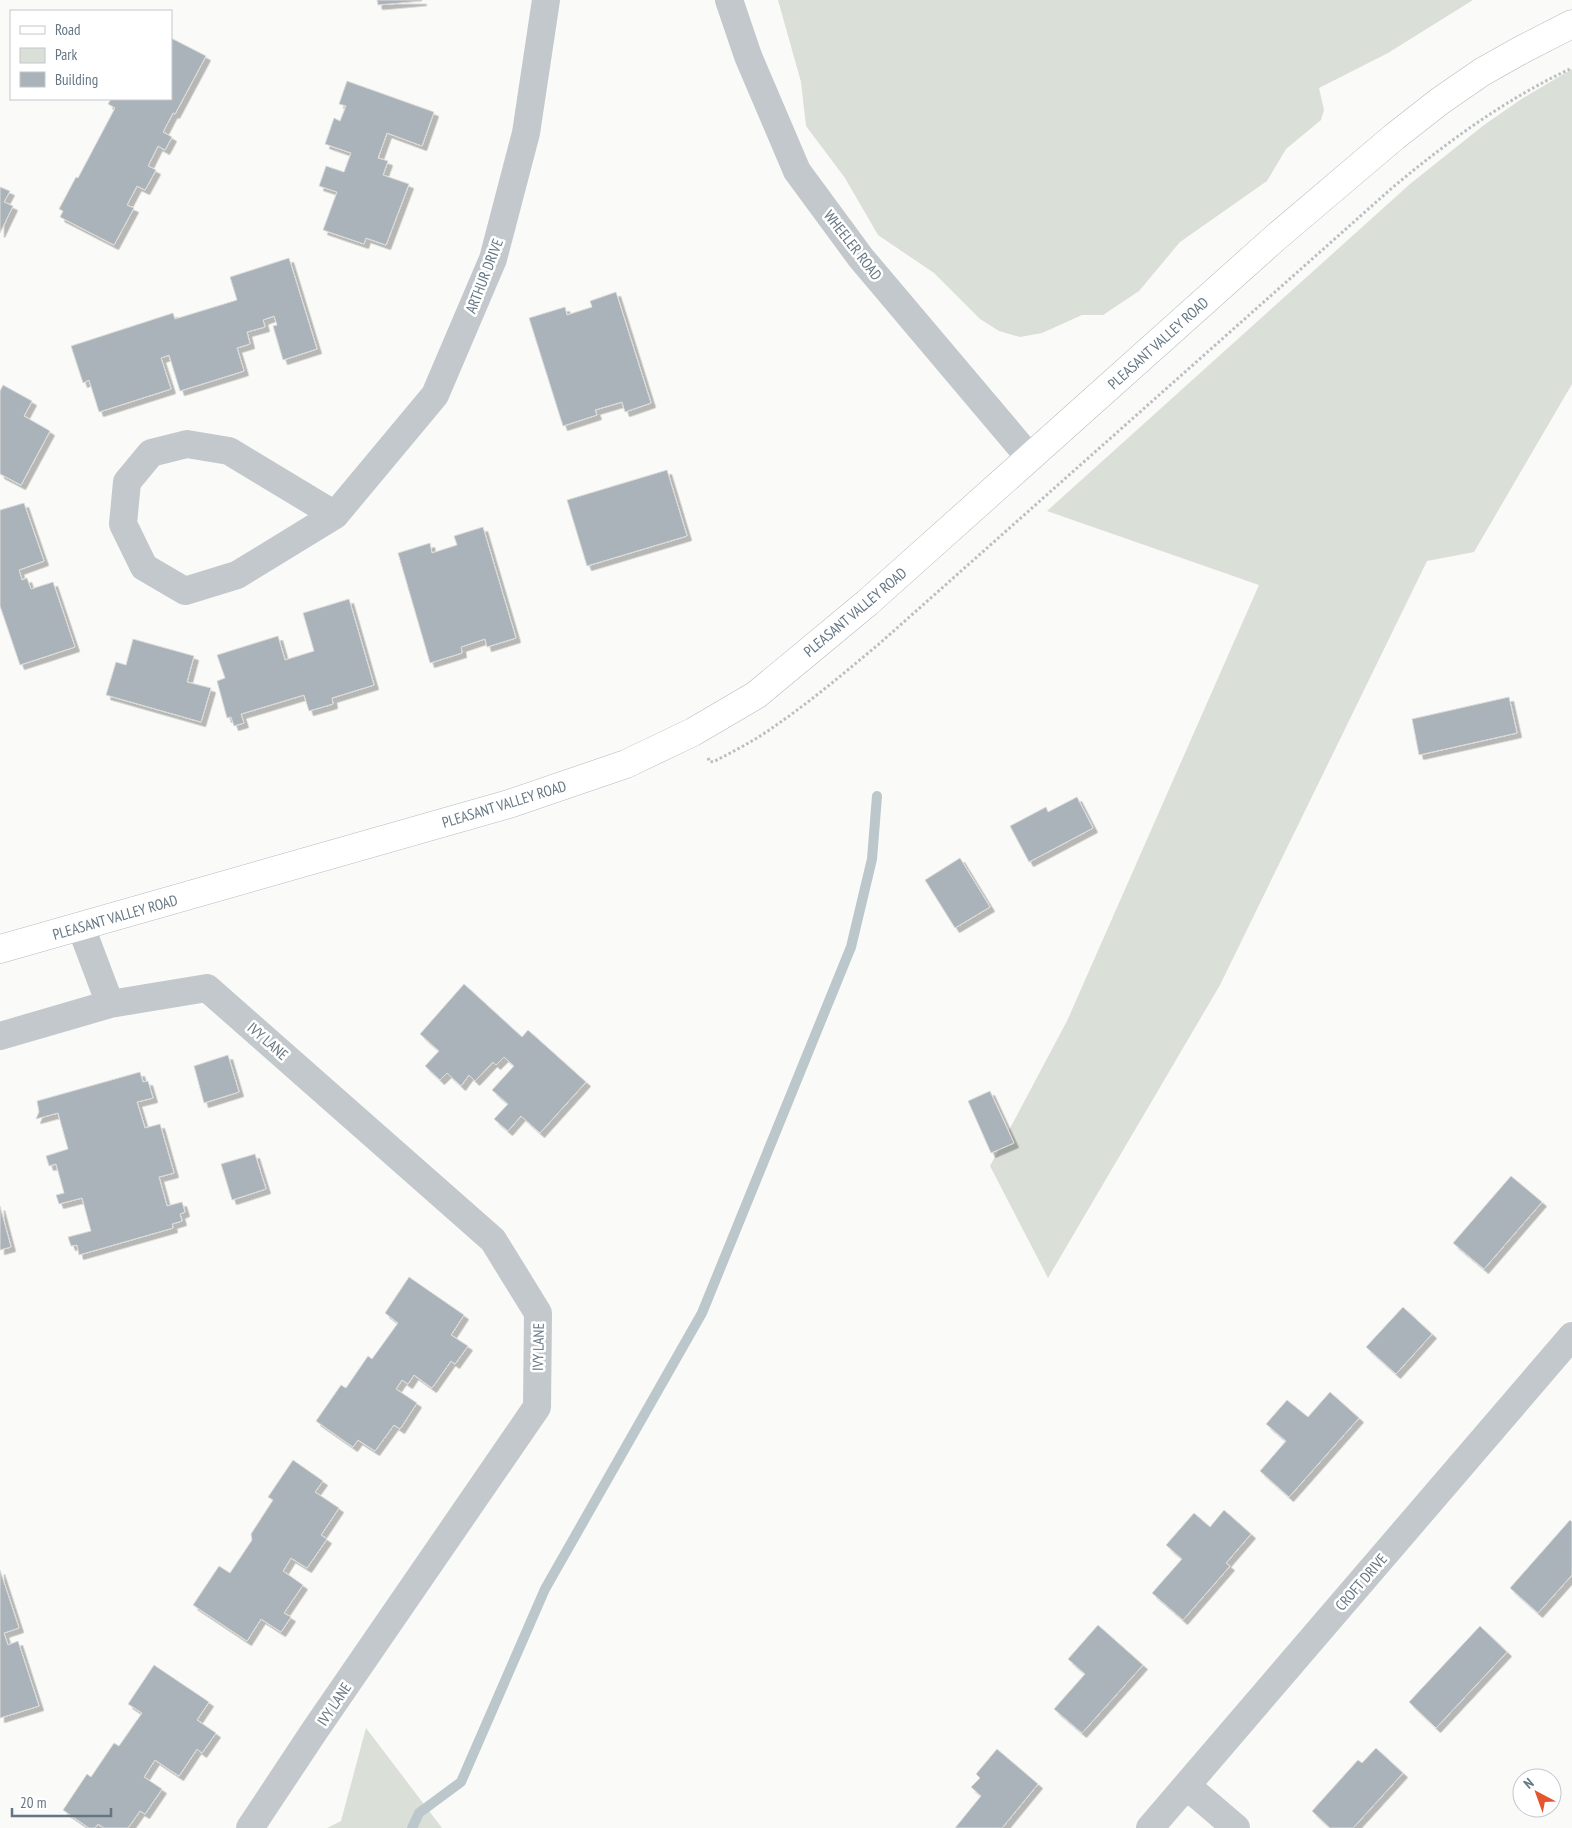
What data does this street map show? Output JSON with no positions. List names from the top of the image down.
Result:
{
  "streets": {
    "main road": ["PLEASANT VALLEY ROAD"],
    "street": [
      "WHEELER ROAD",
      "ARTHUR DRIVE",
      "IVY LANE",
      "CROFT DRIVE"
    ]
  },
  "crossings": [
    ["WHEELER ROAD", "PLEASANT VALLEY ROAD"]
  ],
  "legend": ["Road", "Park", "Building"],
  "scale_bar": "20 m",
  "north": "top left"
}
